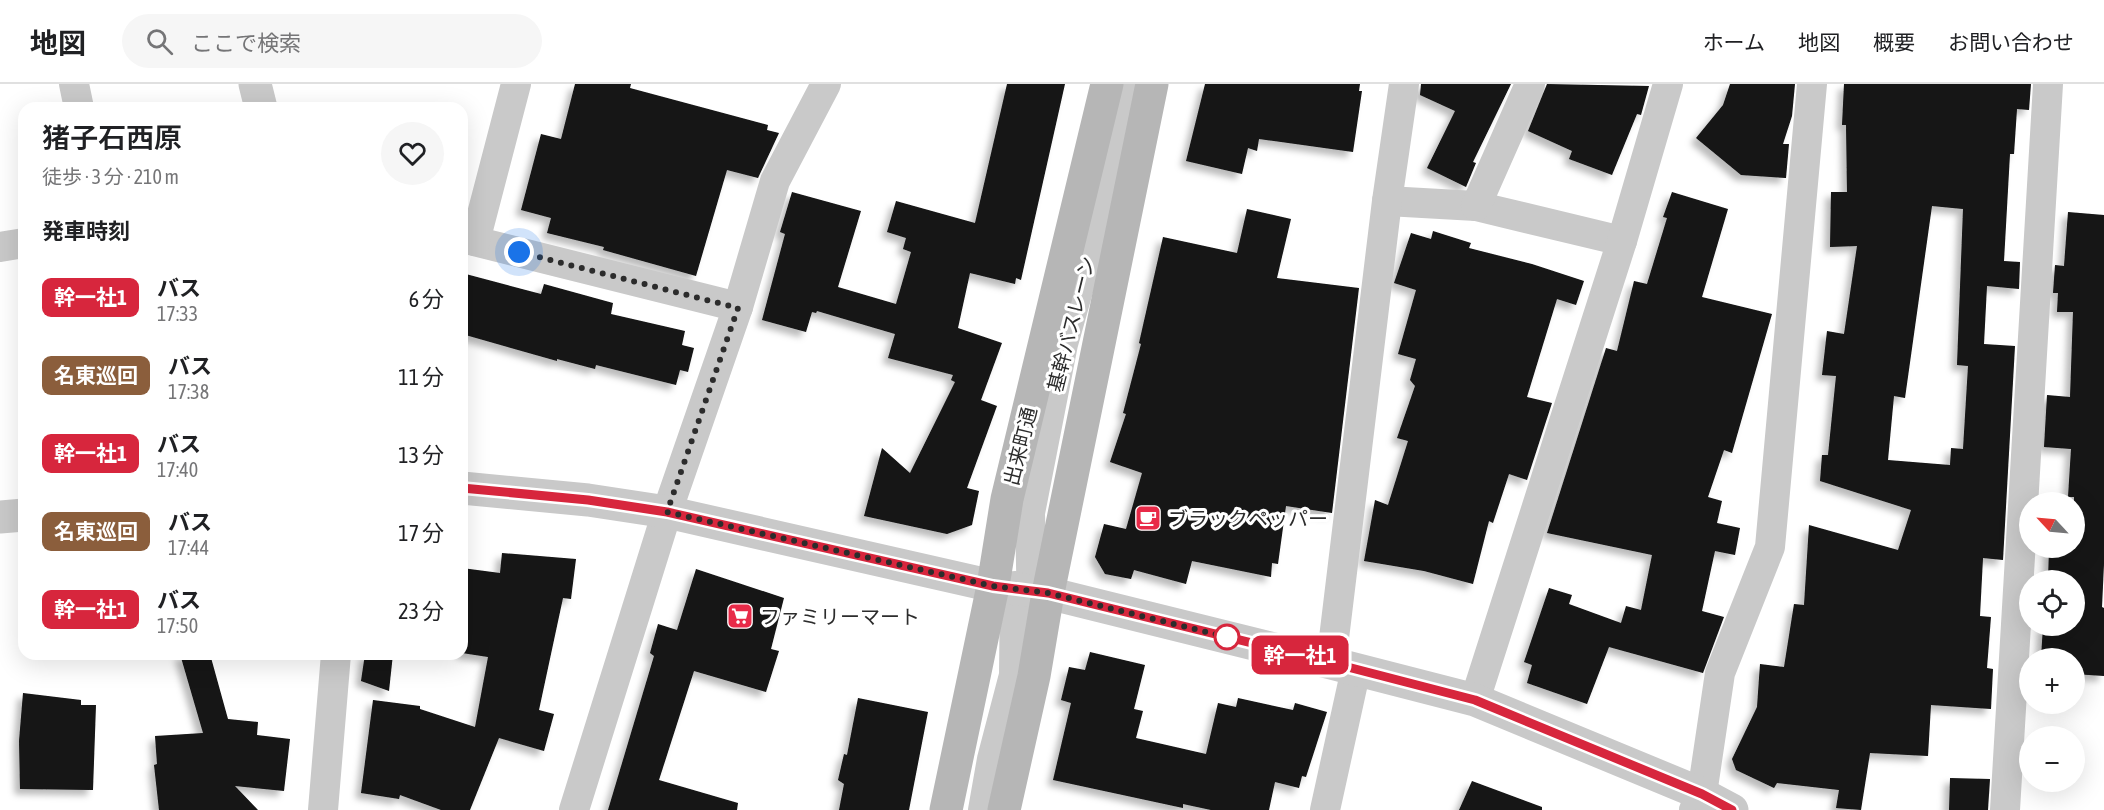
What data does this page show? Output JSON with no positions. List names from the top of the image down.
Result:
{
  "streets": {
    "main road": ["出来町通"],
    "street": ["基幹バスレーン"]
  },
  "crossings": [
    ["基幹バスレーン", "出来町通"]
  ],
  "places": {
    "cafe": ["ブラックペッパー"],
    "supermarket": ["ファミリーマート"]
  },
  "lines": ["bus line 幹一社1"],
  "north": "top left",
  "page": {
    "header": "地図",
    "search": "ここで検索",
    "nav": [
      "ホーム",
      "地図",
      "概要",
      "お問い合わせ"
    ],
    "on_map": "幹一社1",
    "heading": [
      ["猪子石西原", "徒歩 · 3 分 · 210 m"],
      "発車時刻"
    ],
    "list": [
      {
        "mark": "幹一社1",
        "name": "バス",
        "note": "17:33",
        "value": "6 分"
      },
      {
        "mark": "名東巡回",
        "name": "バス",
        "note": "17:38",
        "value": "11 分"
      },
      {
        "mark": "幹一社1",
        "name": "バス",
        "note": "17:40",
        "value": "13 分"
      },
      {
        "mark": "名東巡回",
        "name": "バス",
        "note": "17:44",
        "value": "17 分"
      },
      {
        "mark": "幹一社1",
        "name": "バス",
        "note": "17:50",
        "value": "23 分"
      }
    ],
    "map_buttons": ["+", "−"]
  }
}
